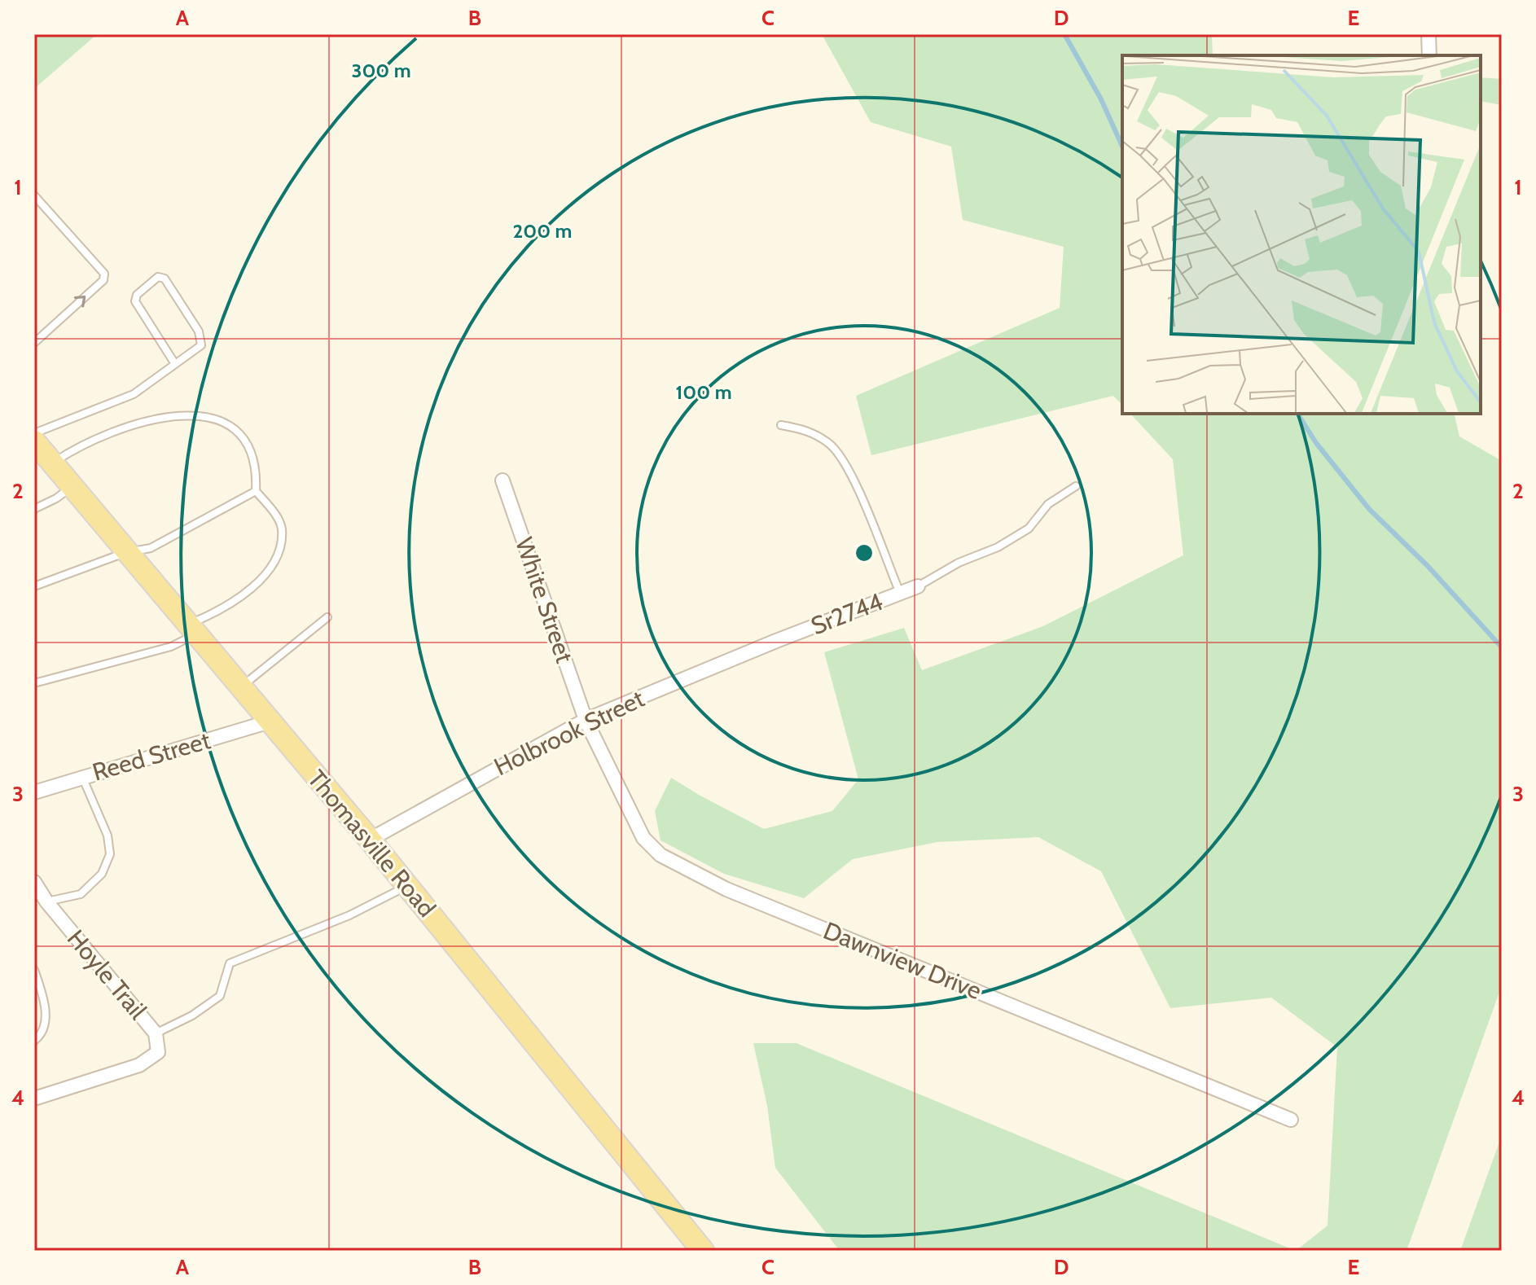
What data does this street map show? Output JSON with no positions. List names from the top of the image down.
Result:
{
  "streets": {
    "main road": ["Thomasville Road"],
    "street": [
      "White Street",
      "Sr2744",
      "Holbrook Street",
      "Reed Street",
      "Dawnview Drive",
      "Hoyle Trail"
    ]
  },
  "crossings": [
    ["White Street", "Holbrook Street"],
    ["White Street", "Dawnview Drive"],
    ["Sr2744", "Holbrook Street"],
    ["Holbrook Street", "Thomasville Road"],
    ["Holbrook Street", "Dawnview Drive"],
    ["Reed Street", "Thomasville Road"]
  ],
  "grid": {
    "columns": [
      "A",
      "B",
      "C",
      "D",
      "E"
    ],
    "rows": [
      "1",
      "2",
      "3",
      "4"
    ]
  },
  "rings": ["300 m", "200 m", "100 m"]
}
